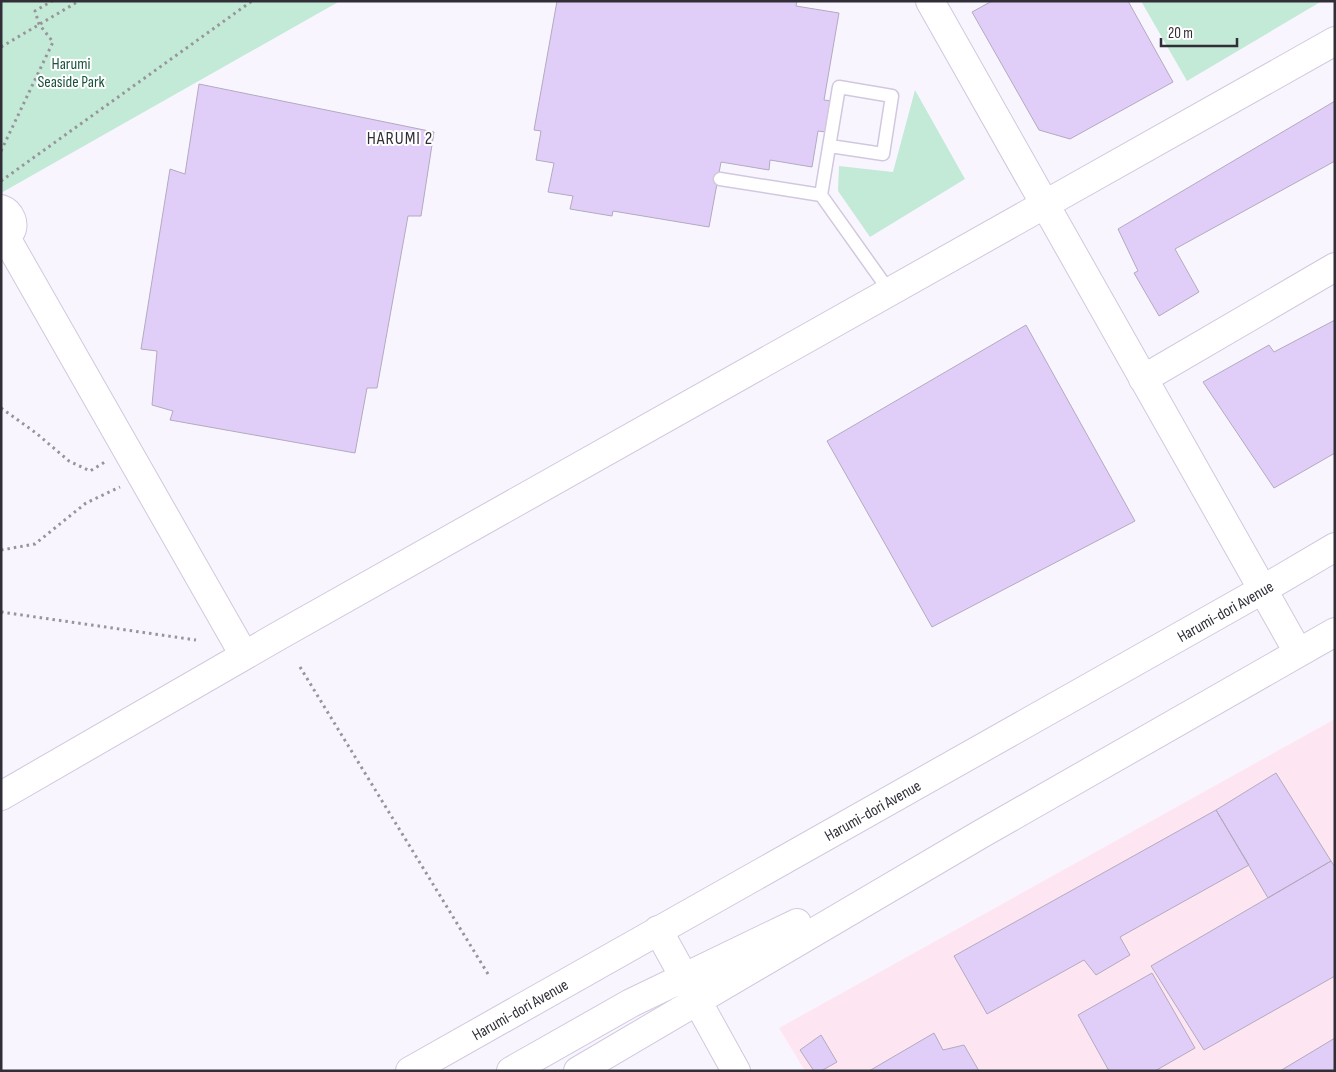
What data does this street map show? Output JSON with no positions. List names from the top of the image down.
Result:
{
  "streets": {
    "street": ["Harumi-dori Avenue"]
  },
  "districts": ["HARUMI 2"],
  "parks": ["Harumi Seaside Park"],
  "scale_bar": "20 m"
}
